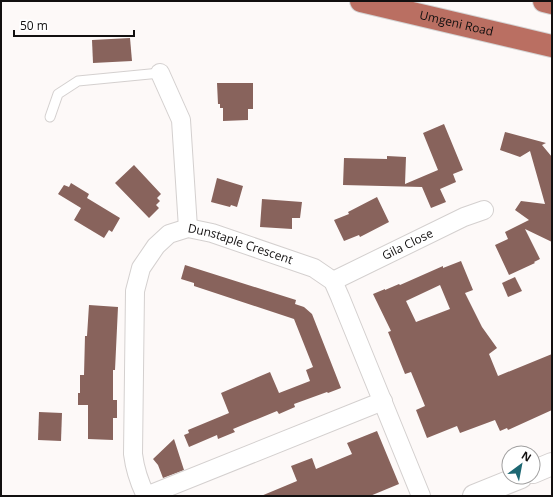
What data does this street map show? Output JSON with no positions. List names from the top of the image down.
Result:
{
  "streets": {
    "highway": ["Umgeni Road"],
    "street": ["Gila Close", "Dunstaple Crescent"]
  },
  "crossings": [
    ["Gila Close", "Dunstaple Crescent"]
  ],
  "scale_bar": "50 m",
  "north": "top right"
}
